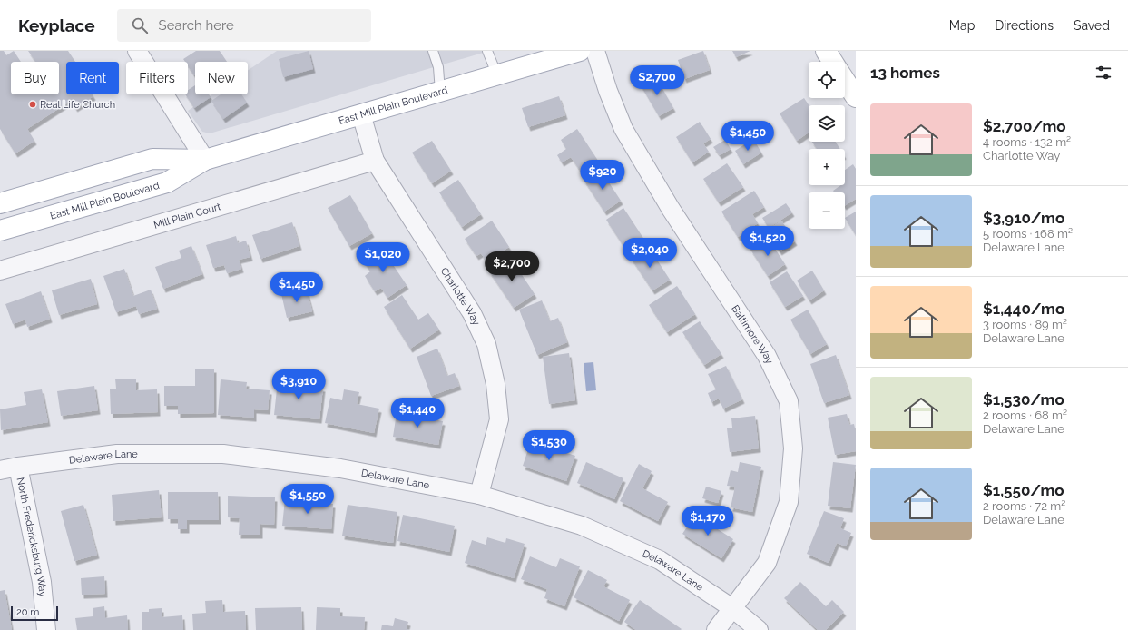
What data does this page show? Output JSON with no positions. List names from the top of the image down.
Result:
{
  "streets": {
    "main road": ["East Mill Plain Boulevard"],
    "street": [
      "Mill Plain Court",
      "Charlotte Way",
      "Baltimore Way",
      "Delaware Lane",
      "North Fredericksburg Way"
    ]
  },
  "crossings": [
    ["East Mill Plain Boulevard", "Charlotte Way"],
    ["Mill Plain Court", "Charlotte Way"],
    ["Charlotte Way", "Delaware Lane"],
    ["Baltimore Way", "Delaware Lane"],
    ["Delaware Lane", "North Fredericksburg Way"]
  ],
  "places": ["Real Life Church"],
  "scale_bar": "20 m",
  "page": {
    "header": "Keyplace",
    "search": "Search here",
    "nav": ["Map", "Directions", "Saved"],
    "heading": "13 homes",
    "map_buttons": ["+", "−"],
    "chip": [
      "Buy",
      "Rent",
      "Filters",
      "New"
    ],
    "price": [
      "$2,700",
      "$1,450",
      "$920",
      "$1,520",
      "$2,040",
      "$1,020",
      "$2,700",
      "$1,450",
      "$3,910",
      "$1,440",
      "$1,530",
      "$1,550",
      "$1,170"
    ],
    "list": [
      {
        "name": "$2,700/mo",
        "note": "4 rooms · 132 m² · Charlotte Way"
      },
      {
        "name": "$3,910/mo",
        "note": "5 rooms · 168 m² · Delaware Lane"
      },
      {
        "name": "$1,440/mo",
        "note": "3 rooms · 89 m² · Delaware Lane"
      },
      {
        "name": "$1,530/mo",
        "note": "2 rooms · 68 m² · Delaware Lane"
      },
      {
        "name": "$1,550/mo",
        "note": "2 rooms · 72 m² · Delaware Lane"
      }
    ],
    "scale": "20 m"
  }
}
